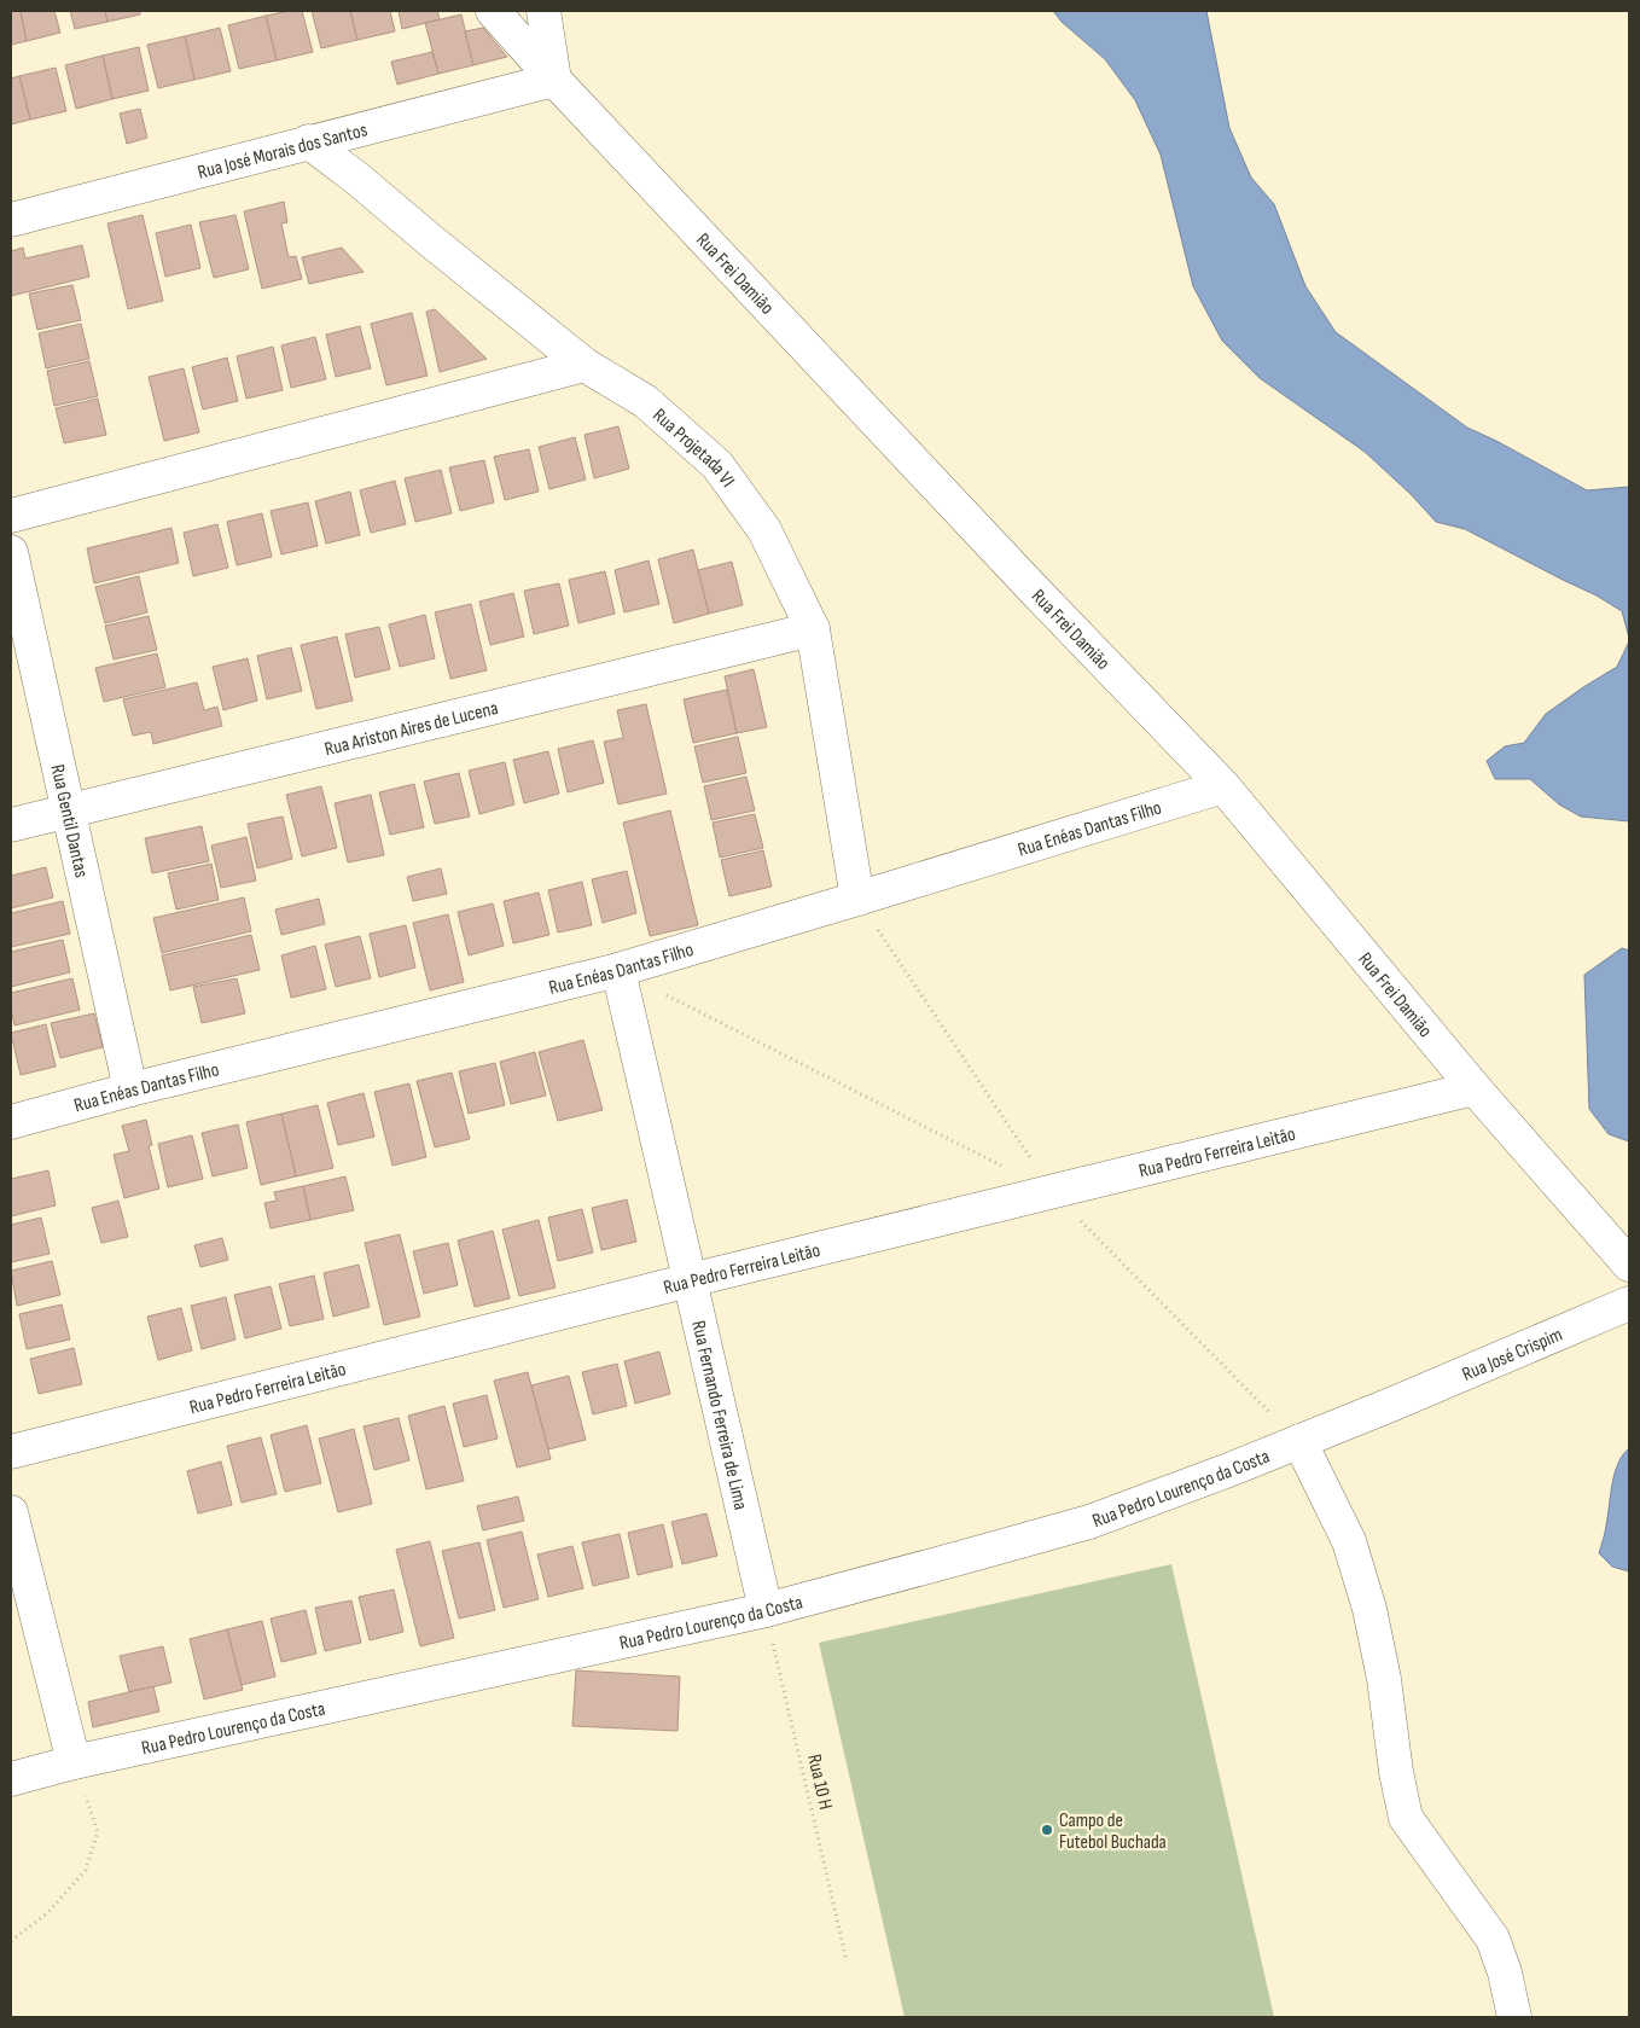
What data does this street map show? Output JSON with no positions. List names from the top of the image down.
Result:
{
  "streets": {
    "street": [
      "Rua José Morais dos Santos",
      "Rua Frei Damião",
      "Rua Projetada VI",
      "Rua Ariston Aires de Lucena",
      "Rua Gentil Dantas",
      "Rua Enéas Dantas Filho",
      "Rua Pedro Ferreira Leitão",
      "Rua José Crispim",
      "Rua Fernando Ferreira de Lima",
      "Rua Pedro Lourenço da Costa"
    ],
    "path": ["Rua 10 H"]
  },
  "crossings": [
    ["Rua José Morais dos Santos", "Rua Frei Damião"],
    ["Rua José Morais dos Santos", "Rua Projetada VI"],
    ["Rua Frei Damião", "Rua Enéas Dantas Filho"],
    ["Rua Frei Damião", "Rua Pedro Ferreira Leitão"],
    ["Rua Projetada VI", "Rua Ariston Aires de Lucena"],
    ["Rua Projetada VI", "Rua Enéas Dantas Filho"],
    ["Rua Ariston Aires de Lucena", "Rua Gentil Dantas"],
    ["Rua Gentil Dantas", "Rua Enéas Dantas Filho"],
    ["Rua Enéas Dantas Filho", "Rua Fernando Ferreira de Lima"],
    ["Rua Pedro Ferreira Leitão", "Rua Fernando Ferreira de Lima"],
    ["Rua José Crispim", "Rua Pedro Lourenço da Costa"],
    ["Rua Fernando Ferreira de Lima", "Rua Pedro Lourenço da Costa"],
    ["Rua Fernando Ferreira de Lima", "Rua 10 H"],
    ["Rua Pedro Lourenço da Costa", "Rua 10 H"]
  ],
  "places": ["Campo de Futebol Buchada"]
}
